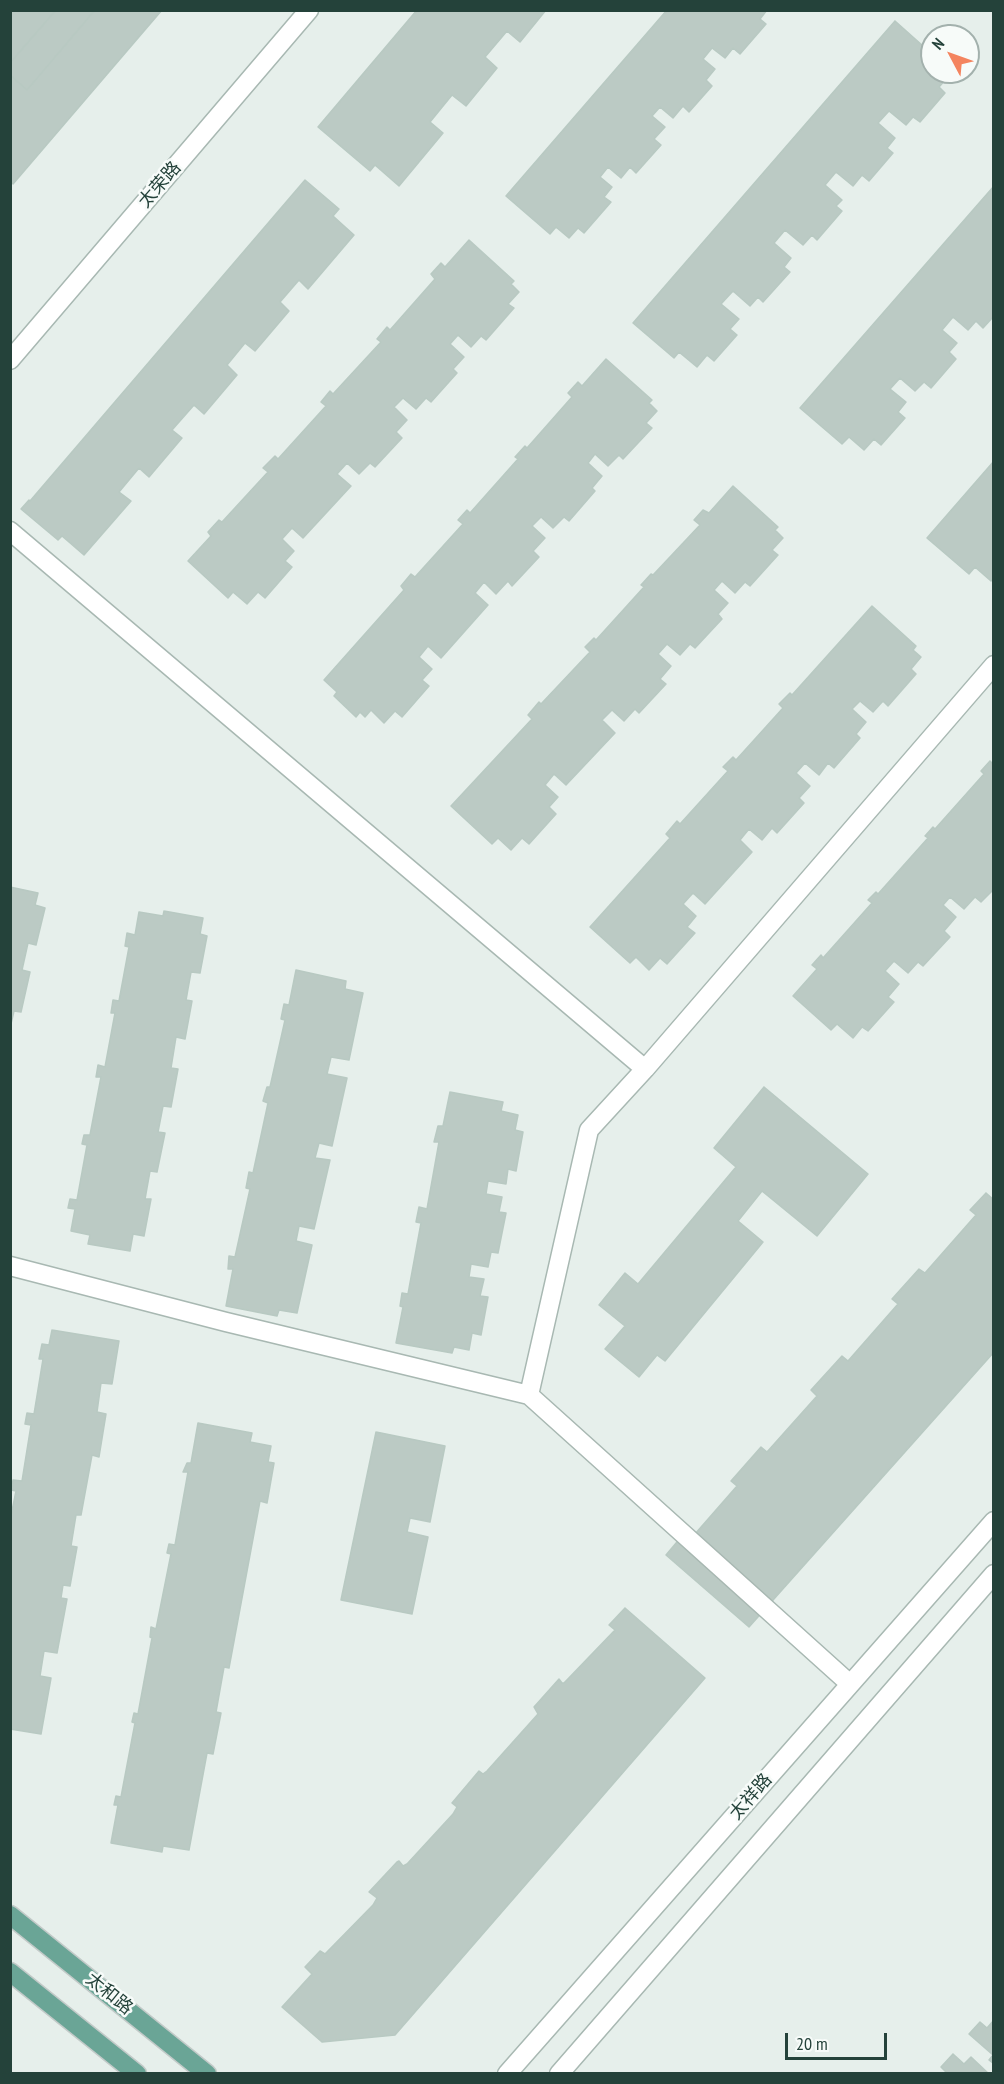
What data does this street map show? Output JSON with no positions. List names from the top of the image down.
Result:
{
  "streets": {
    "main road": ["太和路"],
    "street": ["太荣路", "太祥路"]
  },
  "scale_bar": "20 m",
  "north": "top left"
}
